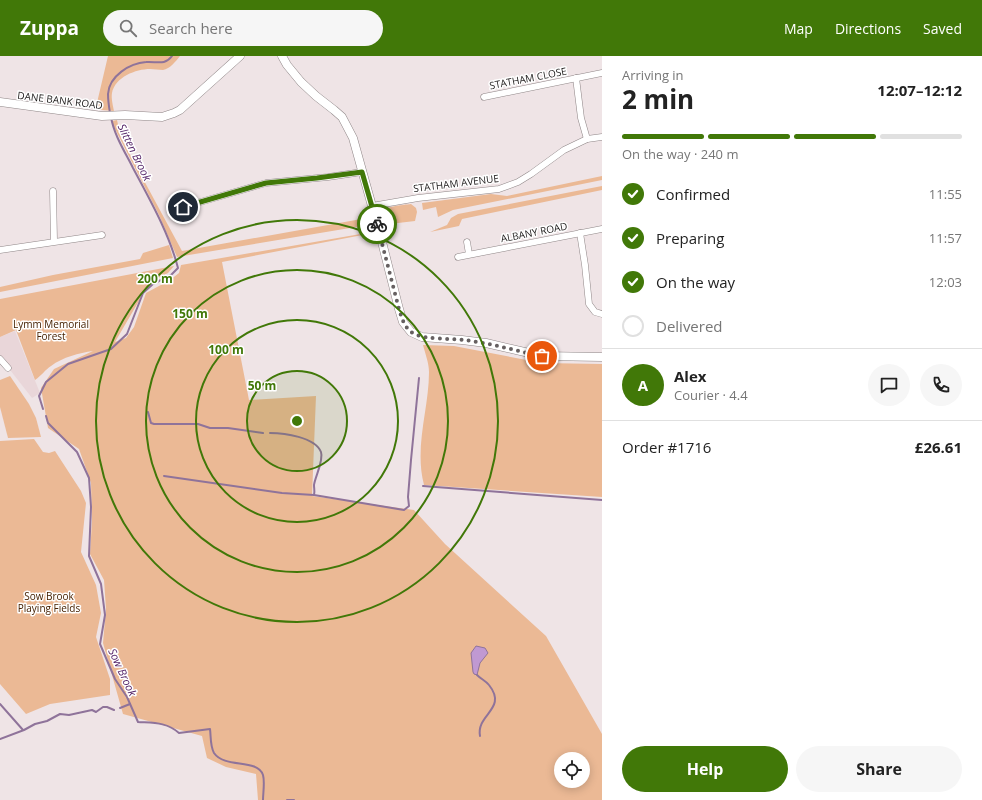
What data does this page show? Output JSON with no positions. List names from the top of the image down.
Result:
{
  "streets": {
    "street": [
      "STATHAM CLOSE",
      "DANE BANK ROAD",
      "STATHAM AVENUE",
      "ALBANY ROAD"
    ]
  },
  "crossings": [
    ["STATHAM CLOSE", "STATHAM AVENUE"]
  ],
  "water": ["Slitten Brook", "Sow Brook"],
  "parks": ["Lymm Memorial Forest", "Sow Brook Playing Fields"],
  "page": {
    "header": "Zuppa",
    "search": "Search here",
    "nav": ["Map", "Directions", "Saved"],
    "heading": ["2 min", "Arriving in", "12:07–12:12"],
    "panel": [
      "Alex",
      "Courier · 4.4",
      "Order #1716",
      "£26.61"
    ],
    "bar": "On the way · 240 m",
    "list": [
      ["Confirmed", "11:55"],
      ["Preparing", "11:57"],
      ["On the way", "12:03"],
      "Delivered"
    ],
    "round": "A",
    "buttons": ["Help", "Share"]
  },
  "rings": [
    "200 m",
    "150 m",
    "100 m",
    "50 m"
  ]
}
